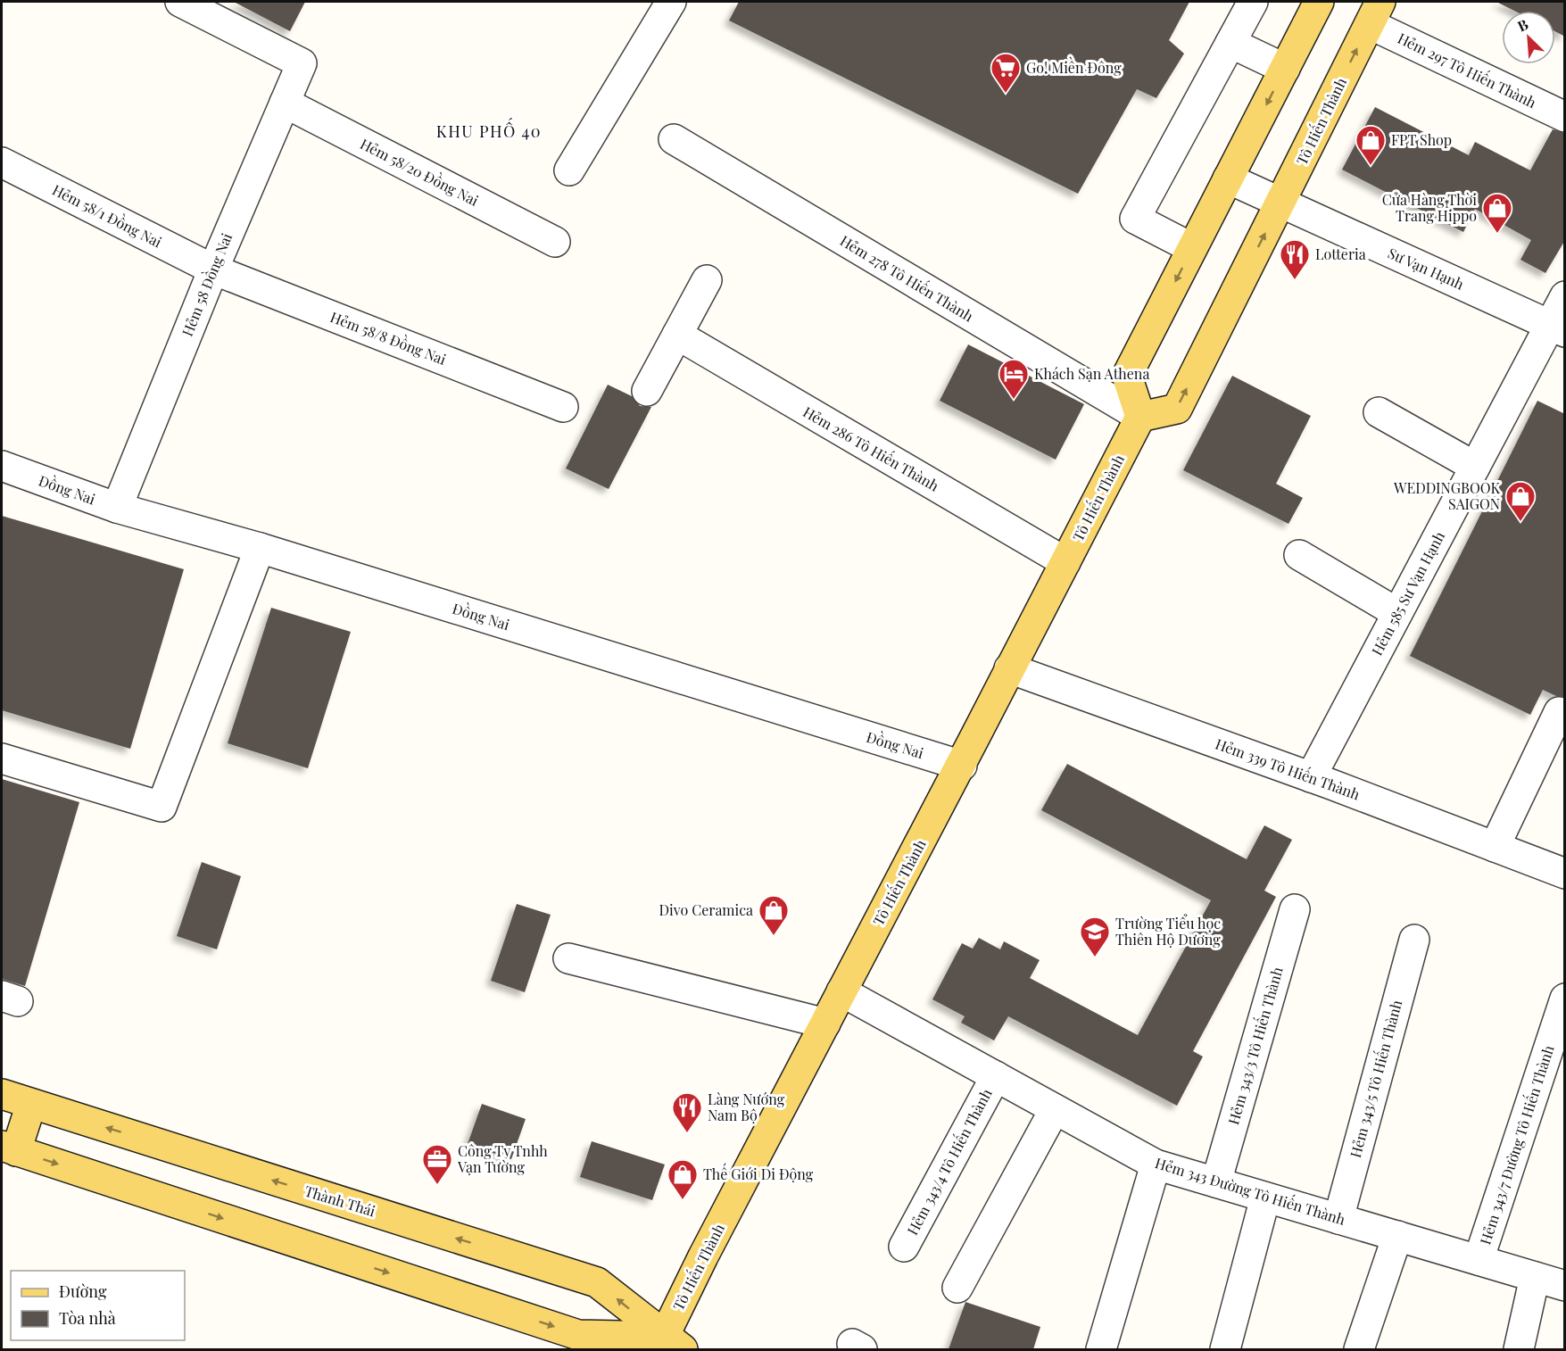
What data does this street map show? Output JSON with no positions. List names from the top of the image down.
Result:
{
  "streets": {
    "main road": ["Tô Hiến Thành", "Thành Thái"],
    "street": [
      "Hẻm 297 Tô Hiến Thành",
      "Hẻm 58/20 Đồng Nai",
      "Hẻm 58/1 Đồng Nai",
      "Sư Vạn Hạnh",
      "Hẻm 278 Tô Hiến Thành",
      "Hẻm 58 Đồng Nai",
      "Hẻm 58/8 Đồng Nai",
      "Hẻm 286 Tô Hiến Thành",
      "Đồng Nai",
      "Hẻm 585 Sư Vạn Hạnh",
      "Hẻm 339 Tô Hiến Thành",
      "Hẻm 343/3 Tô Hiến Thành",
      "Hẻm 343/5 Tô Hiến Thành",
      "Hẻm 343/7 Đường Tô Hiến Thành",
      "Hẻm 343/4 Tô Hiến Thành",
      "Hẻm 343 Đường Tô Hiến Thành"
    ]
  },
  "crossings": [
    ["Hẻm 297 Tô Hiến Thành", "Tô Hiến Thành"],
    ["Tô Hiến Thành", "Sư Vạn Hạnh"],
    ["Tô Hiến Thành", "Hẻm 278 Tô Hiến Thành"],
    ["Tô Hiến Thành", "Hẻm 286 Tô Hiến Thành"],
    ["Tô Hiến Thành", "Đồng Nai"],
    ["Tô Hiến Thành", "Hẻm 339 Tô Hiến Thành"],
    ["Tô Hiến Thành", "Hẻm 343 Đường Tô Hiến Thành"],
    ["Tô Hiến Thành", "Thành Thái"],
    ["Hẻm 58/20 Đồng Nai", "Hẻm 58 Đồng Nai"],
    ["Hẻm 58/1 Đồng Nai", "Hẻm 58 Đồng Nai"],
    ["Hẻm 58/1 Đồng Nai", "Hẻm 58/8 Đồng Nai"],
    ["Sư Vạn Hạnh", "Hẻm 585 Sư Vạn Hạnh"],
    ["Hẻm 58 Đồng Nai", "Hẻm 58/8 Đồng Nai"],
    ["Hẻm 58 Đồng Nai", "Đồng Nai"],
    ["Hẻm 585 Sư Vạn Hạnh", "Hẻm 339 Tô Hiến Thành"],
    ["Hẻm 343/3 Tô Hiến Thành", "Hẻm 343 Đường Tô Hiến Thành"],
    ["Hẻm 343/5 Tô Hiến Thành", "Hẻm 343 Đường Tô Hiến Thành"],
    ["Hẻm 343/7 Đường Tô Hiến Thành", "Hẻm 343 Đường Tô Hiến Thành"],
    ["Hẻm 343/4 Tô Hiến Thành", "Hẻm 343 Đường Tô Hiến Thành"]
  ],
  "districts": ["KHU PHỐ 40"],
  "places": {
    "supermarket": ["Go! Miền Đông"],
    "shop": [
      "FPT Shop",
      "Cửa Hàng Thời Trang Hippo",
      "WEDDINGBOOK SAIGON",
      "Divo Ceramica",
      "Thế Giới Di Động"
    ],
    "restaurant": ["Lotteria", "Làng Nướng Nam Bộ"],
    "hotel": ["Khách Sạn Athena"],
    "school or university": ["Trường Tiểu học Thiên Hộ Dương"],
    "office": ["Công Ty Tnhh Vạn Tường"]
  },
  "legend": ["Đường", "Tòa nhà"],
  "north": "top left"
}
